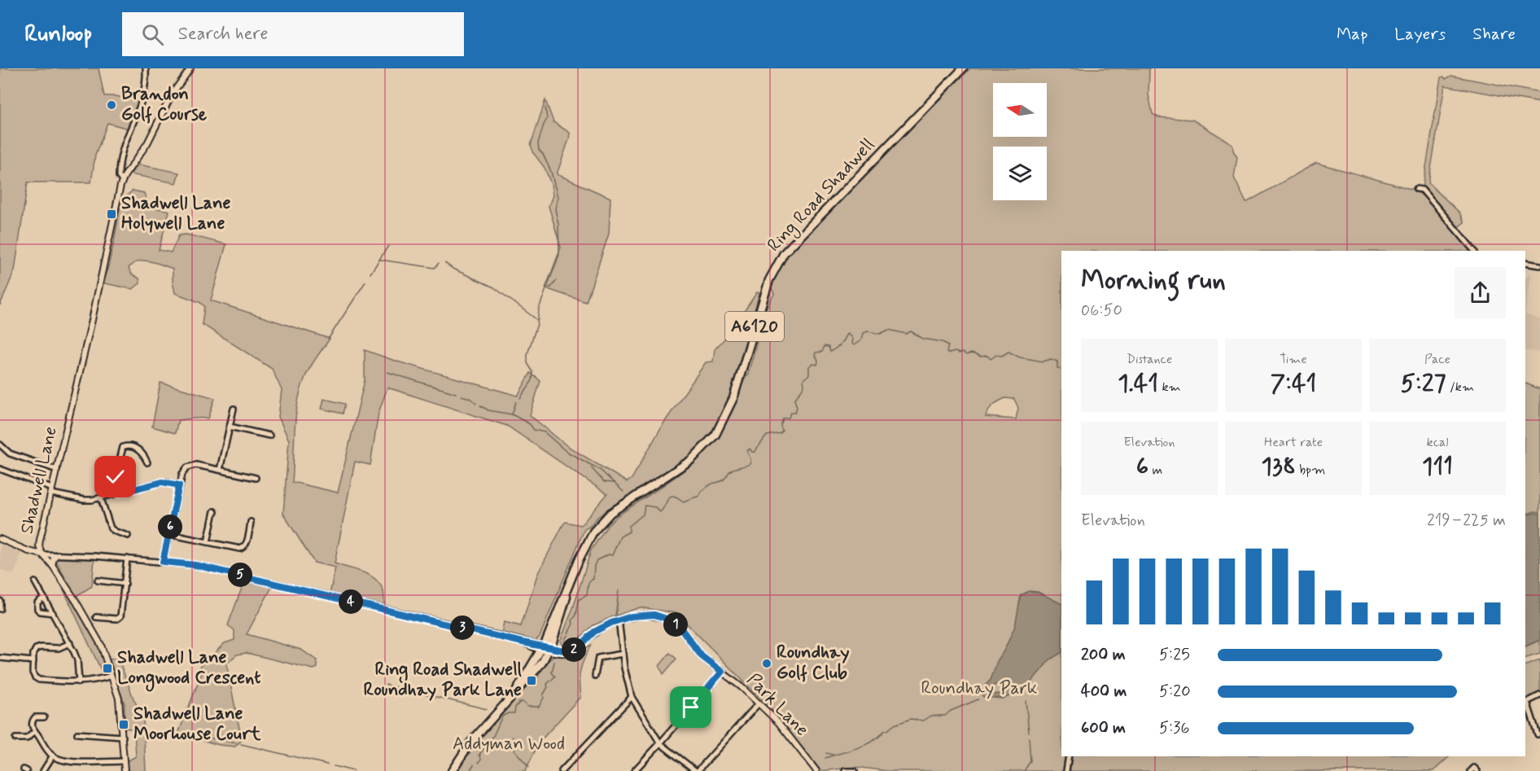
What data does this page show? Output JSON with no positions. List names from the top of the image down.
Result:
{
  "streets": {
    "highway": ["Ring Road Shadwell", "A6120"],
    "street": ["Shadwell Lane", "Park Lane"]
  },
  "crossings": [
    ["Ring Road Shadwell", "A6120"],
    ["Ring Road Shadwell", "Park Lane"],
    ["A6120", "Park Lane"]
  ],
  "parks": ["Roundhay Park", "Addyman Wood"],
  "places": {
    "other": ["Brandon Golf Course", "Roundhay Golf Club"],
    "transit": [
      "Shadwell Lane Holywell Lane",
      "Shadwell Lane Longwood Crescent",
      "Ring Road Shadwell Roundhay Park Lane",
      "Shadwell Lane Moorhouse Court"
    ]
  },
  "north": "left",
  "page": {
    "header": "Runloop",
    "search": "Search here",
    "nav": ["Map", "Layers", "Share"],
    "heading": ["Morning run", "06:50"],
    "stats": [
      ["Distance", "1.41 km"],
      ["Time", "7:41"],
      ["Pace", "5:27 /km"],
      ["Elevation", "6 m"],
      ["Heart rate", "138 bpm"],
      ["kcal", "111"]
    ],
    "chart": ["Elevation", "219–225 m"],
    "pins": [
      "6",
      "5",
      "4",
      "1",
      "3",
      "2"
    ],
    "list": [
      {
        "name": "200 m",
        "note": "5:25"
      },
      {
        "name": "400 m",
        "note": "5:20"
      },
      {
        "name": "600 m",
        "note": "5:36"
      }
    ]
  }
}
